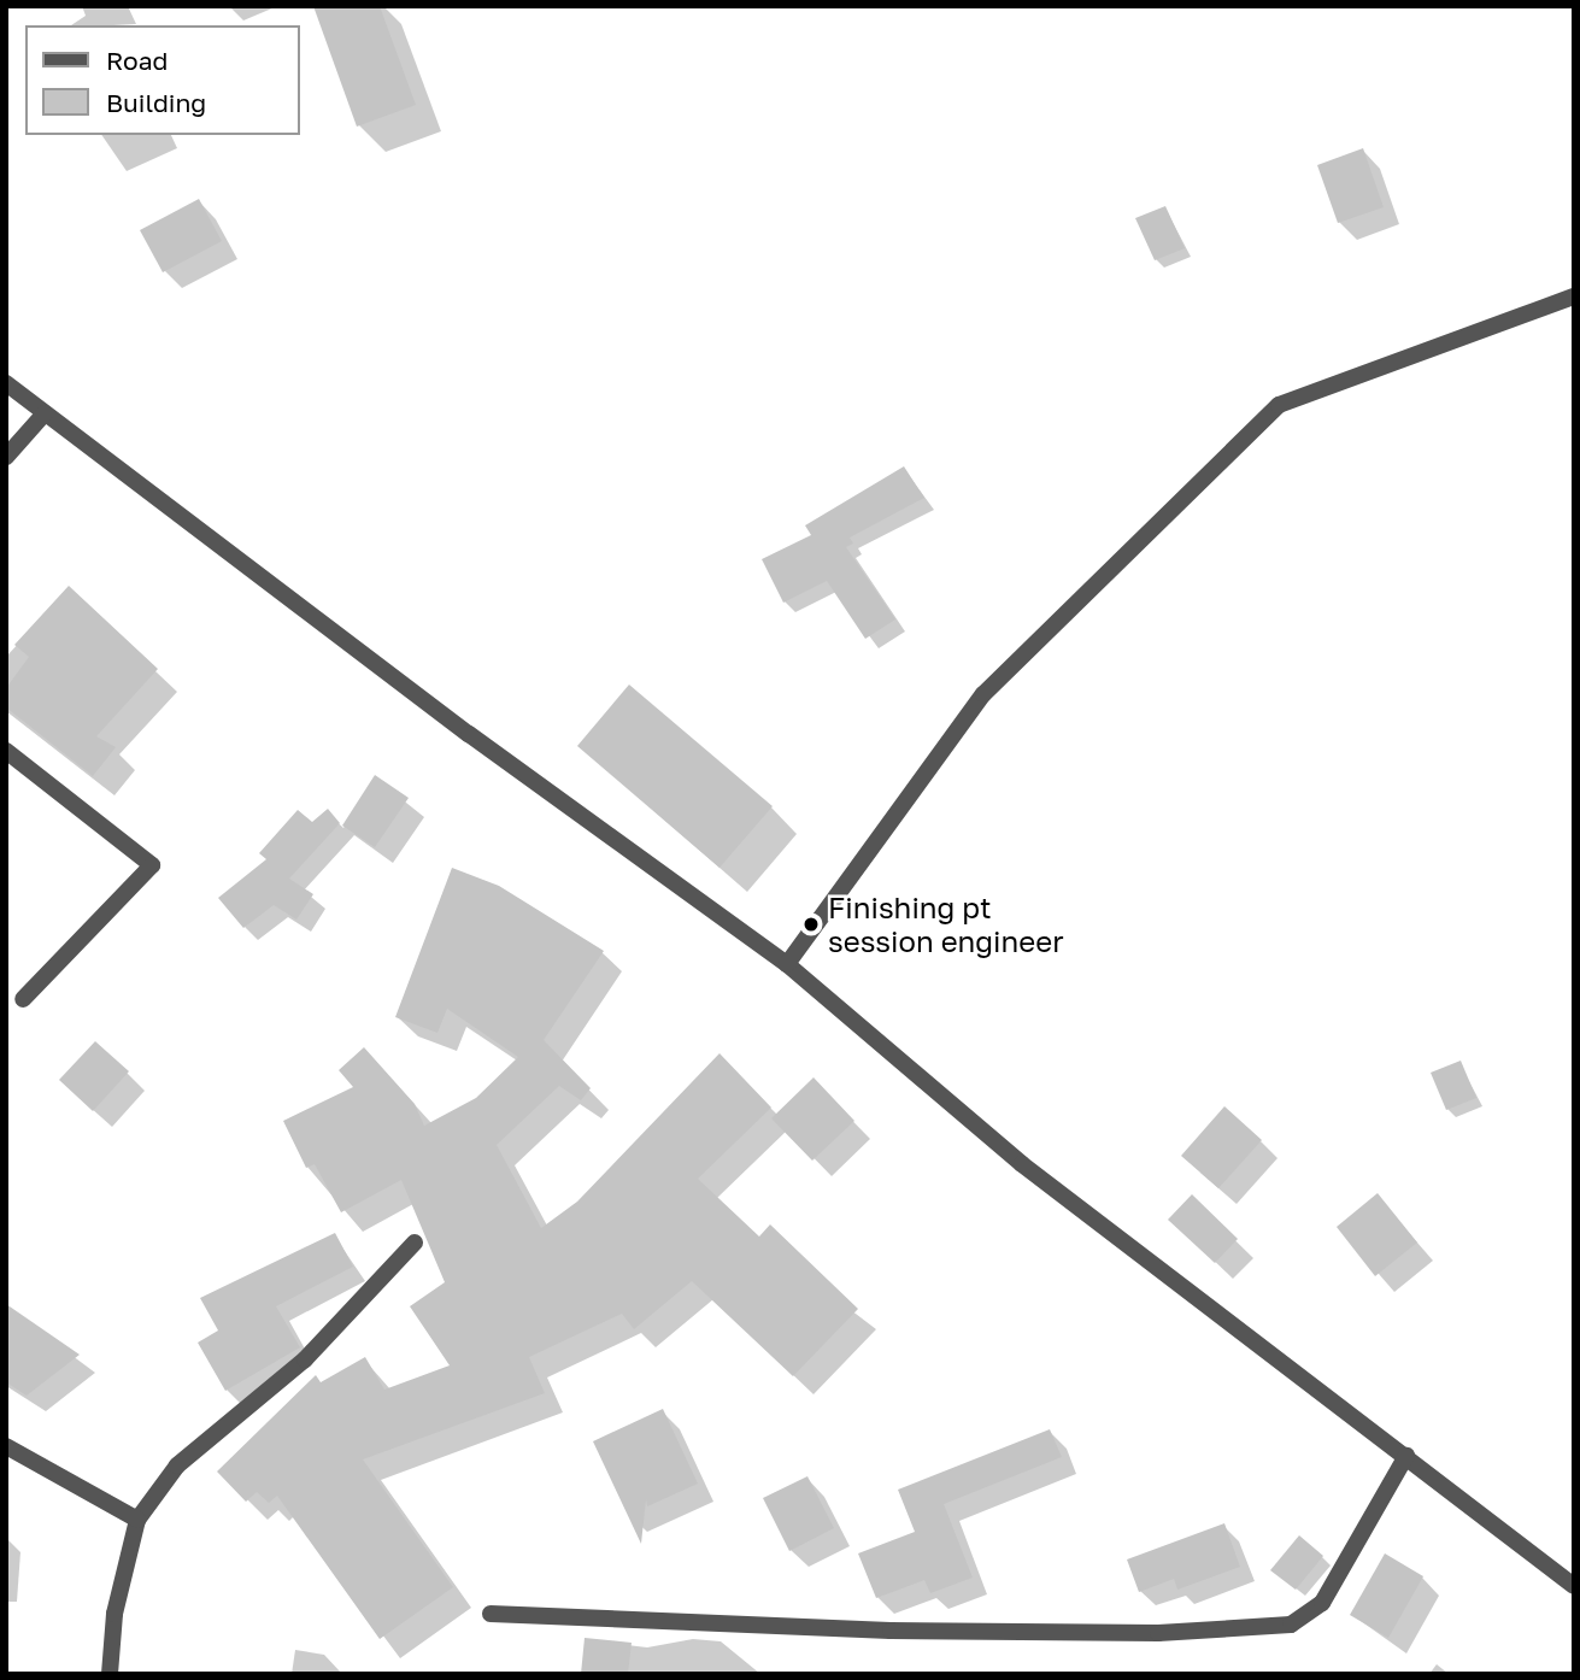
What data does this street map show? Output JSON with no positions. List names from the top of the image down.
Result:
{
  "places": ["Finishing pt session engineer"],
  "legend": ["Road", "Building"]
}
